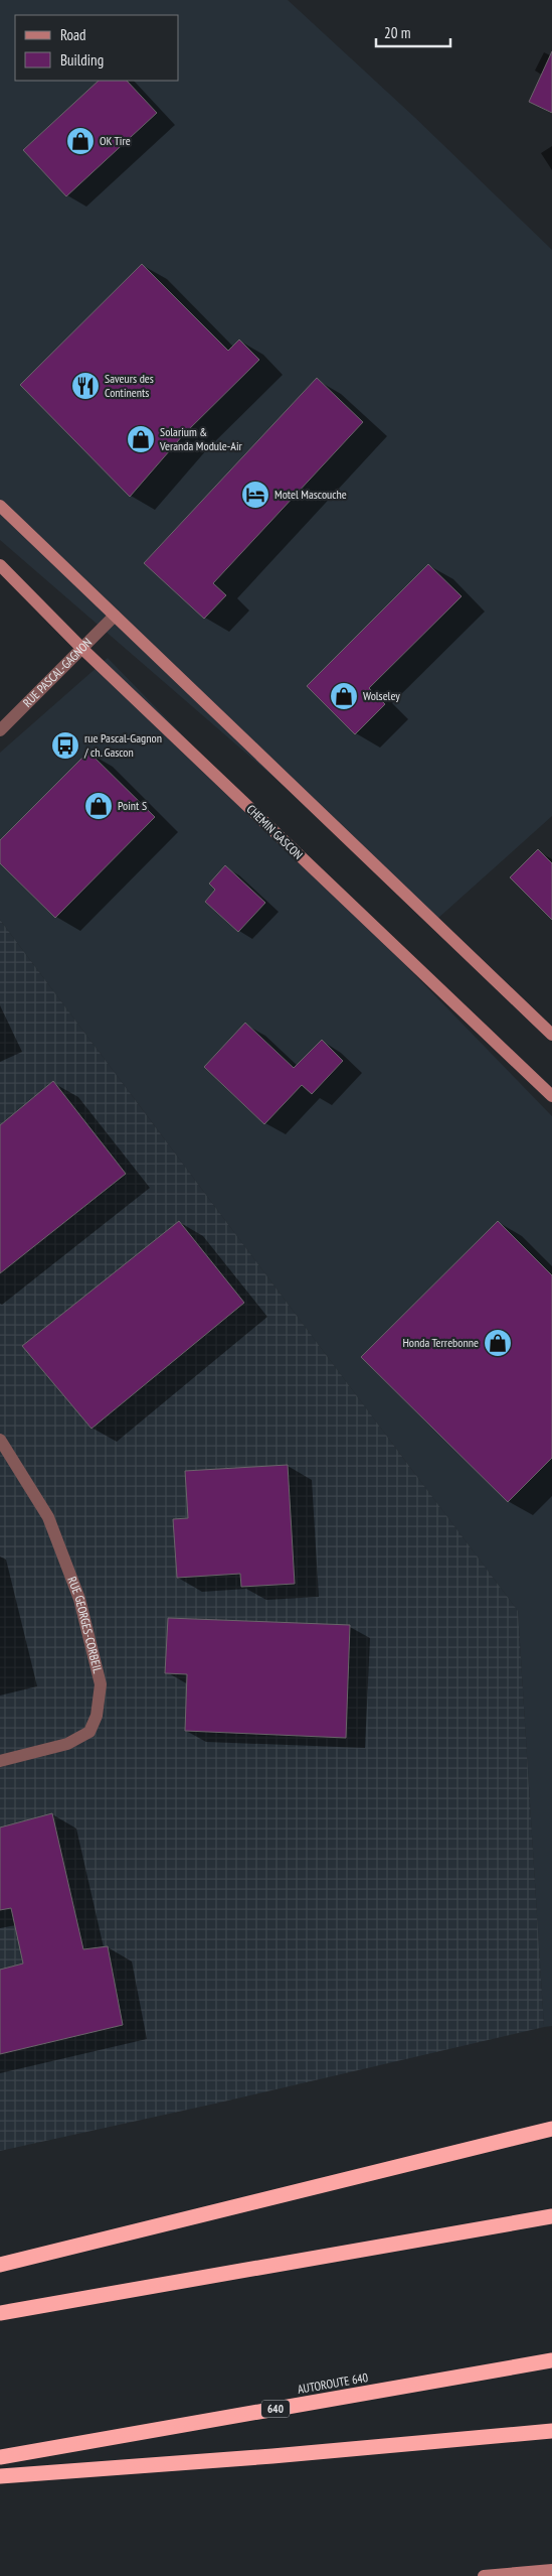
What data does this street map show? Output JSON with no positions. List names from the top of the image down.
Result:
{
  "streets": {
    "highway": ["AUTOROUTE 640", "640"],
    "main road": ["CHEMIN GASCON"],
    "street": ["RUE PASCAL-GAGNON", "RUE GEORGES-CORBEIL"]
  },
  "crossings": [
    ["RUE PASCAL-GAGNON", "CHEMIN GASCON"]
  ],
  "places": {
    "shop": [
      "OK Tire",
      "Solarium & Veranda Module-Air",
      "Wolseley",
      "Point S",
      "Honda Terrebonne"
    ],
    "restaurant": ["Saveurs des Continents"],
    "hotel": ["Motel Mascouche"],
    "bus stop": ["rue Pascal-Gagnon / ch. Gascon"]
  },
  "legend": ["Road", "Building"],
  "scale_bar": "20 m"
}
